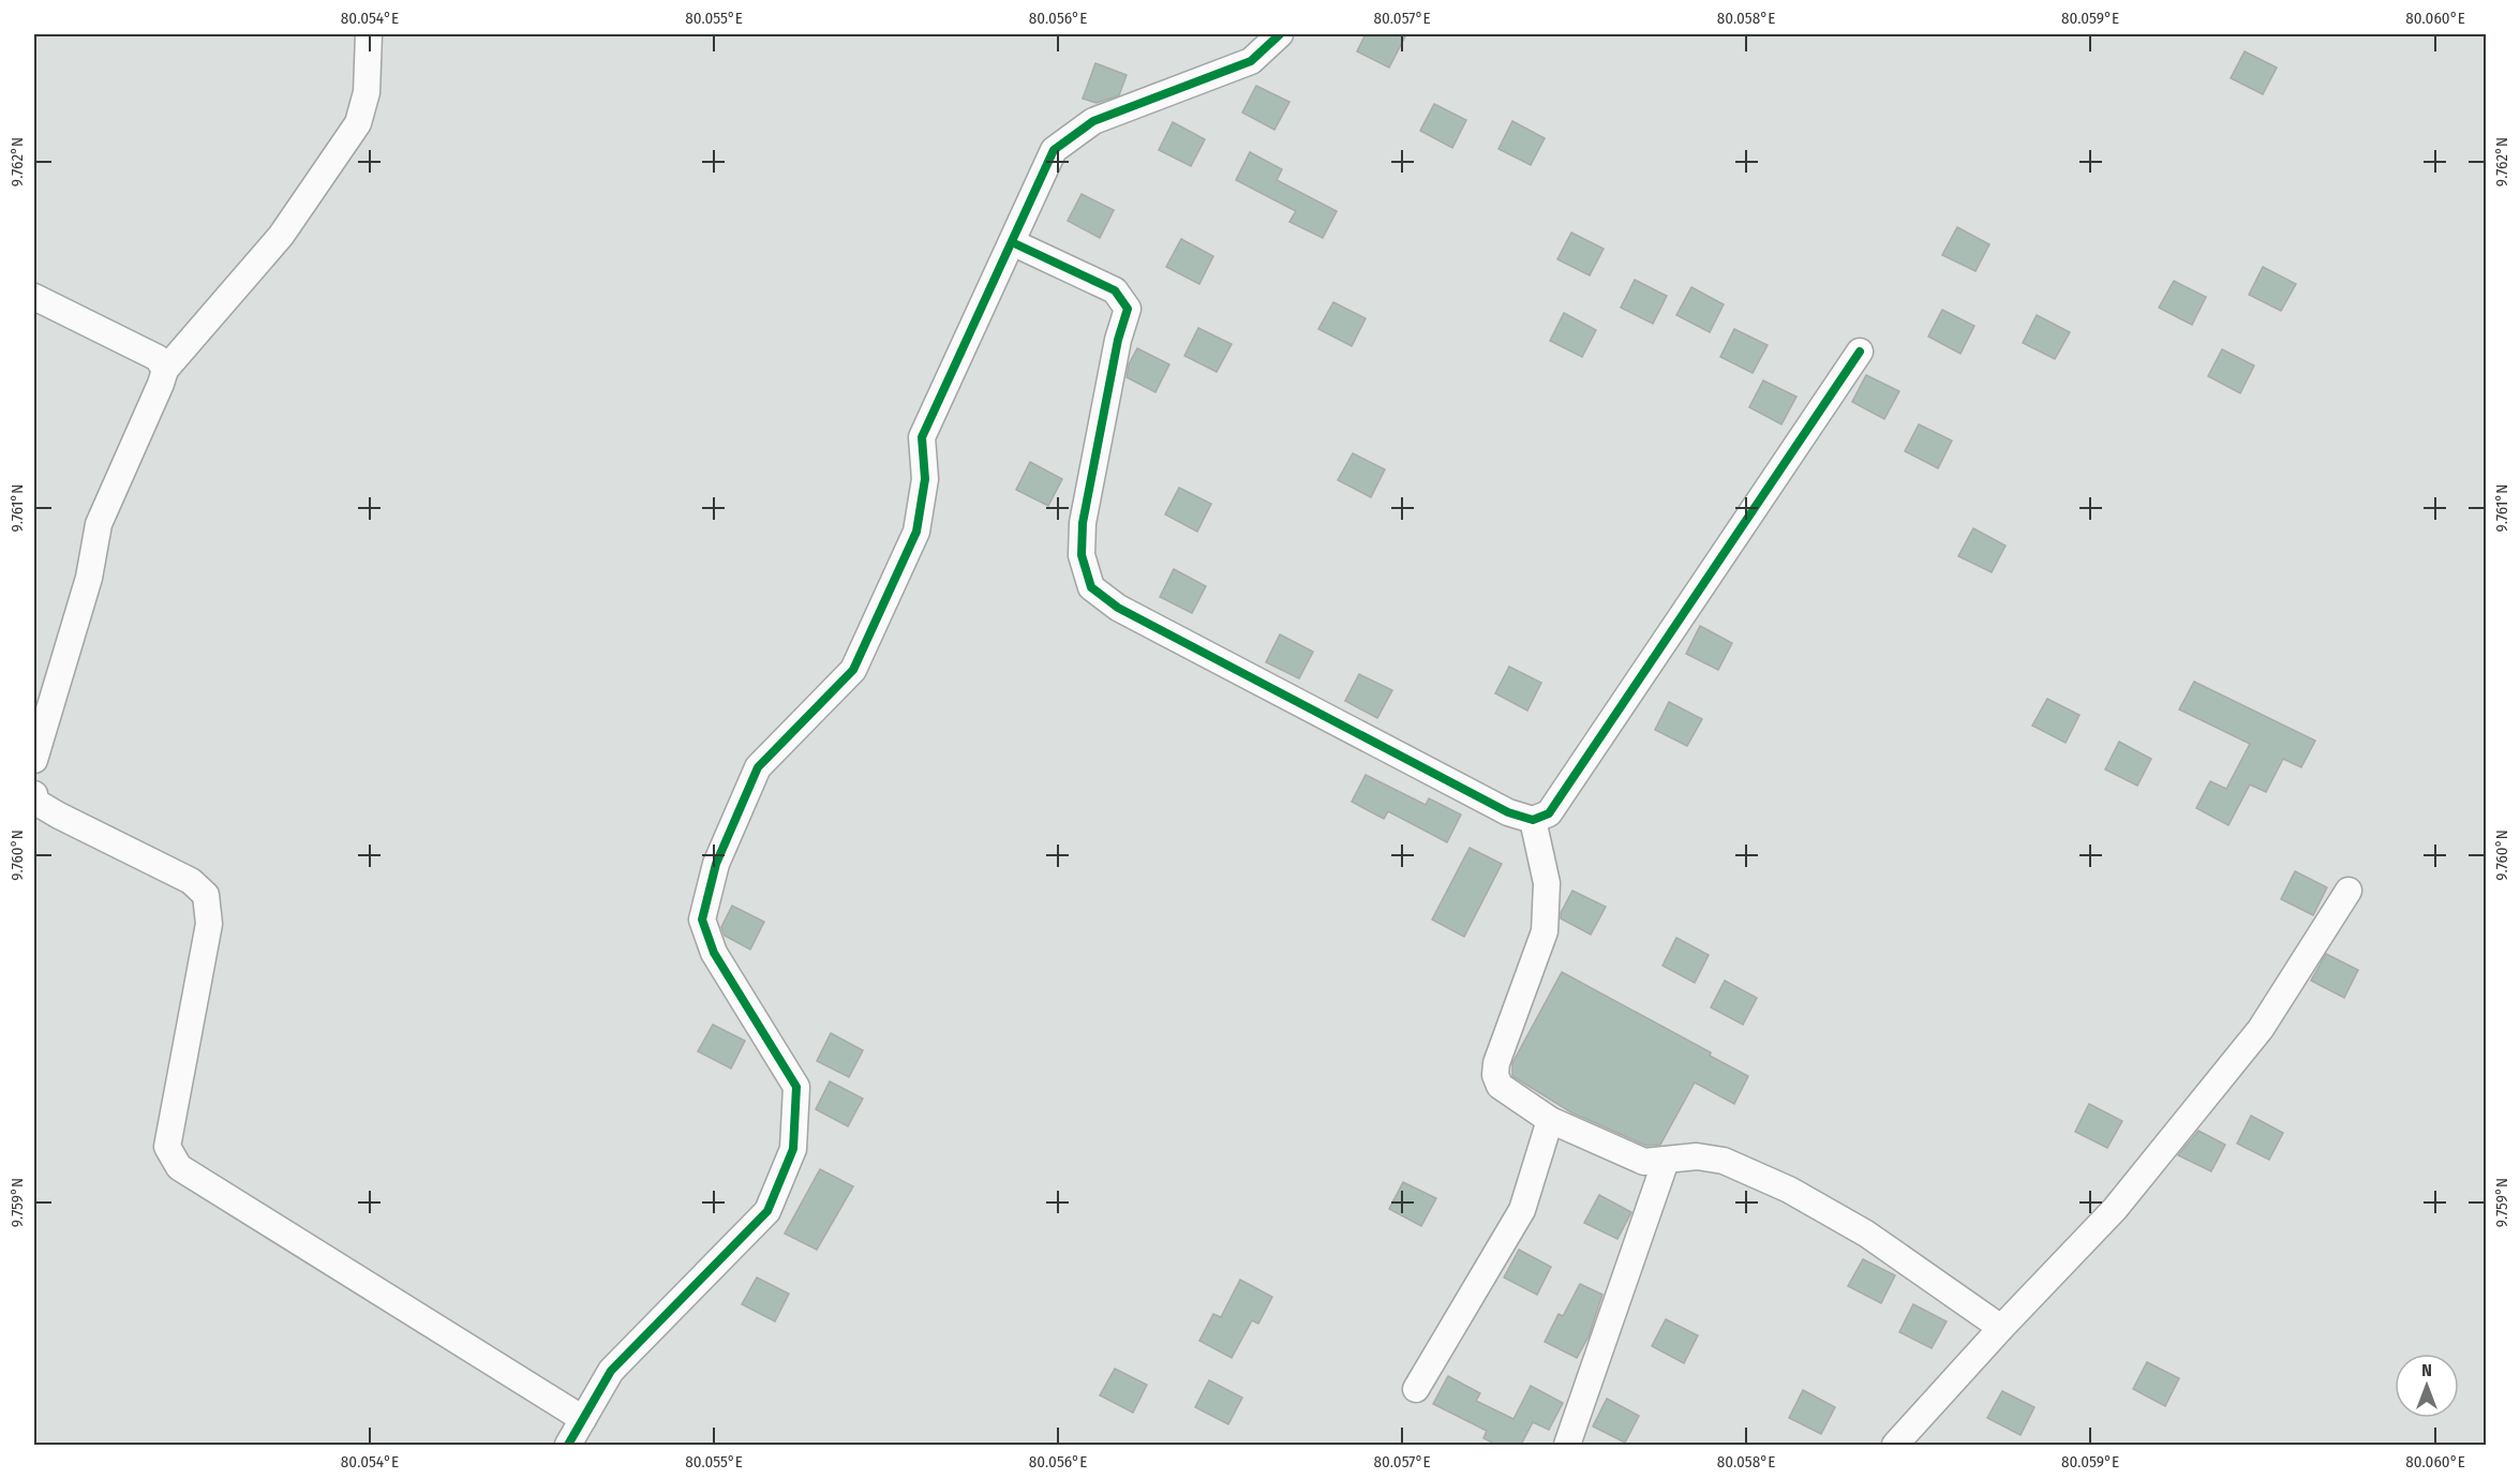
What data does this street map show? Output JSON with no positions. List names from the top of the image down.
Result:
{
  "north": "top",
  "coordinates": [
    "80.054°E",
    "80.055°E",
    "80.056°E",
    "80.057°E",
    "80.058°E",
    "80.059°E",
    "80.060°E",
    "9.762°N",
    "9.761°N",
    "9.760°N",
    "9.759°N"
  ]
}
